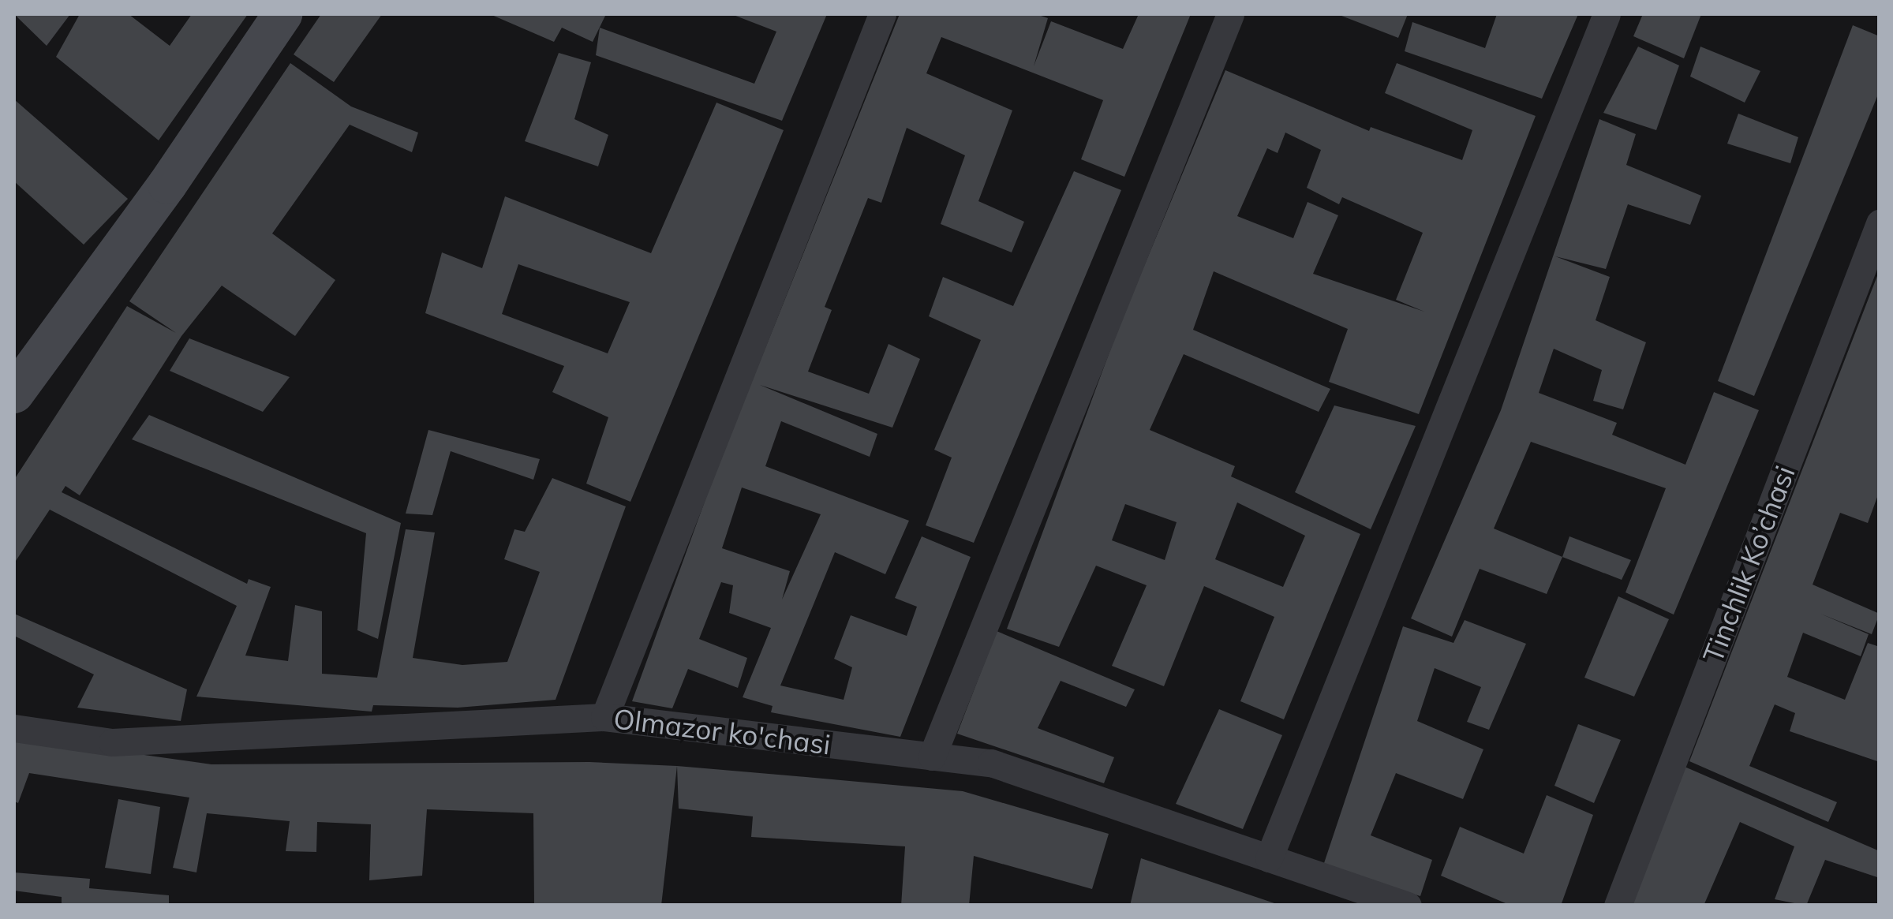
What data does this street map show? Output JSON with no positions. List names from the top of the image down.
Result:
{
  "streets": {
    "street": ["Tinchlik Ko’chasi", "Olmazor ko'chasi"]
  }
}
